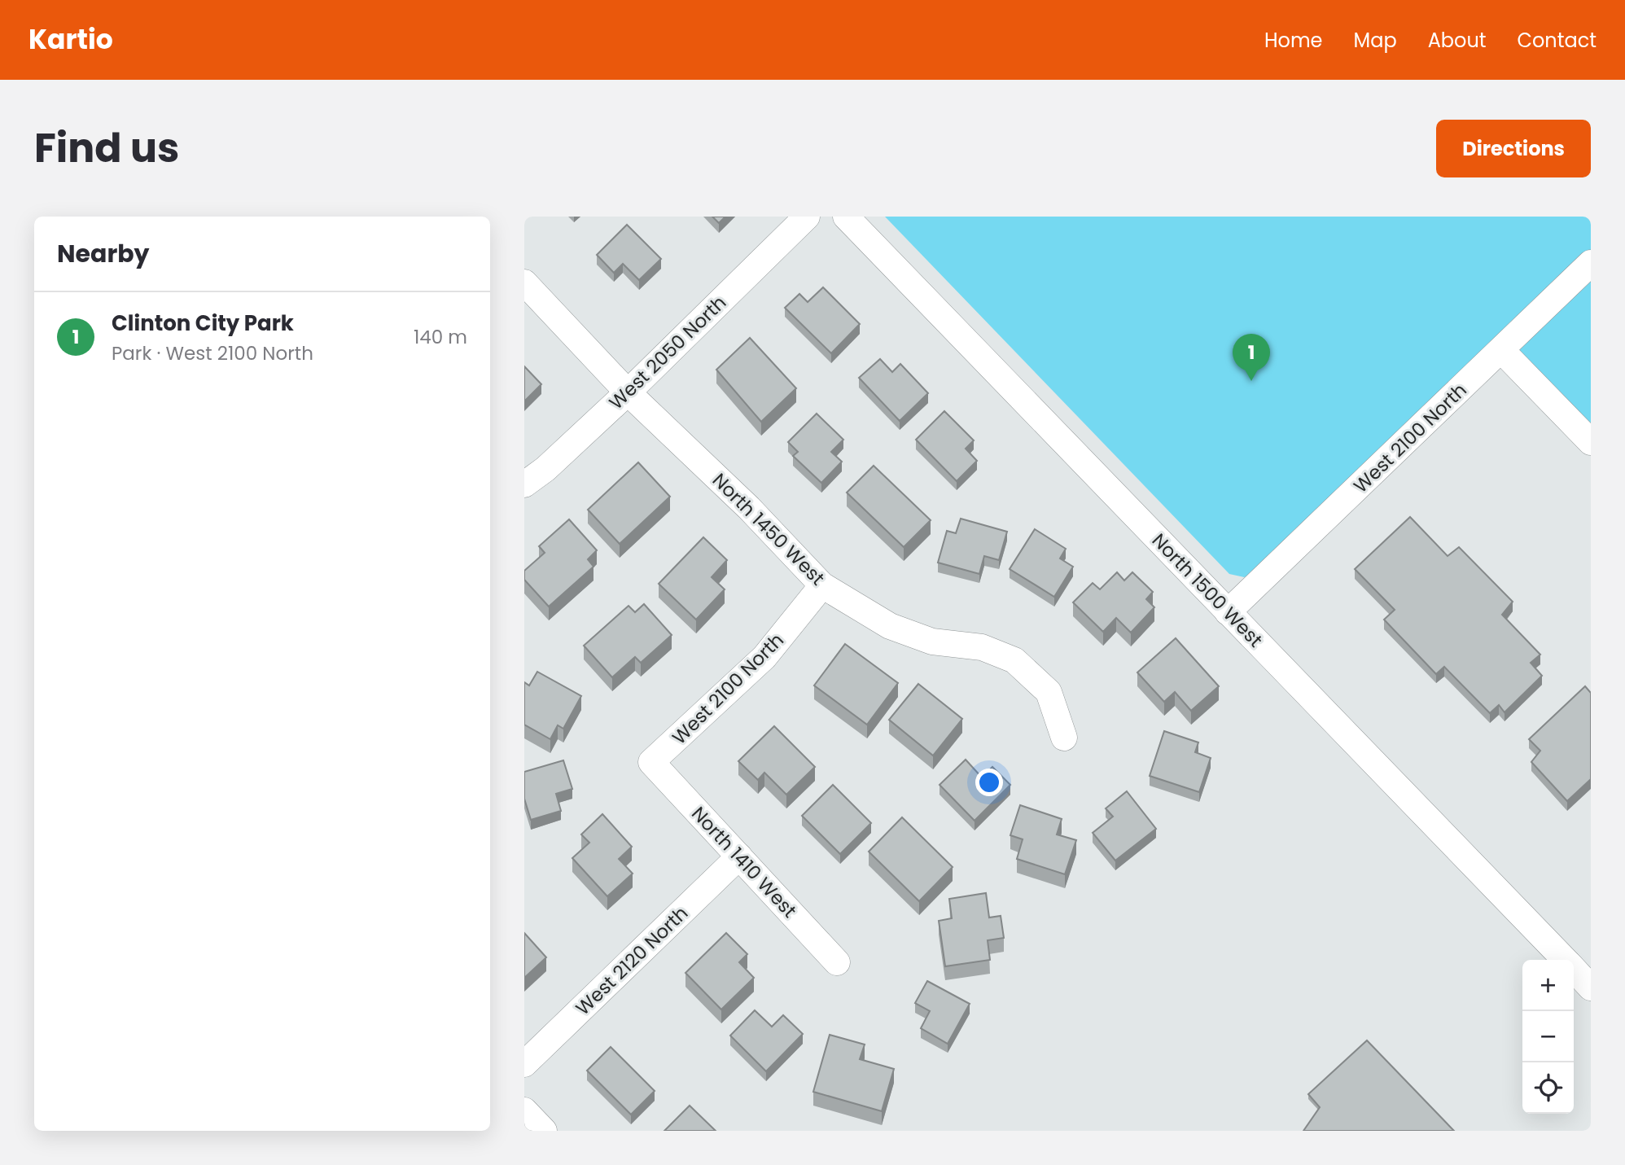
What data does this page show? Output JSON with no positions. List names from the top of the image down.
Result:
{
  "streets": {
    "street": [
      "West 2050 North",
      "West 2100 North",
      "North 1450 West",
      "North 1500 West",
      "North 1410 West",
      "West 2120 North"
    ]
  },
  "crossings": [
    ["West 2050 North", "North 1450 West"],
    ["West 2100 North", "North 1450 West"],
    ["West 2100 North", "North 1500 West"],
    ["West 2100 North", "North 1410 West"],
    ["North 1410 West", "West 2120 North"]
  ],
  "page": {
    "header": "Kartio",
    "nav": [
      "Home",
      "Map",
      "About",
      "Contact"
    ],
    "title": "Find us",
    "buttons": "Directions",
    "heading": "Nearby",
    "list": [
      {
        "mark": "1",
        "name": "Clinton City Park",
        "note": "Park · West 2100 North",
        "value": "140 m"
      }
    ],
    "pins": "1",
    "map_buttons": ["+", "−"]
  }
}
